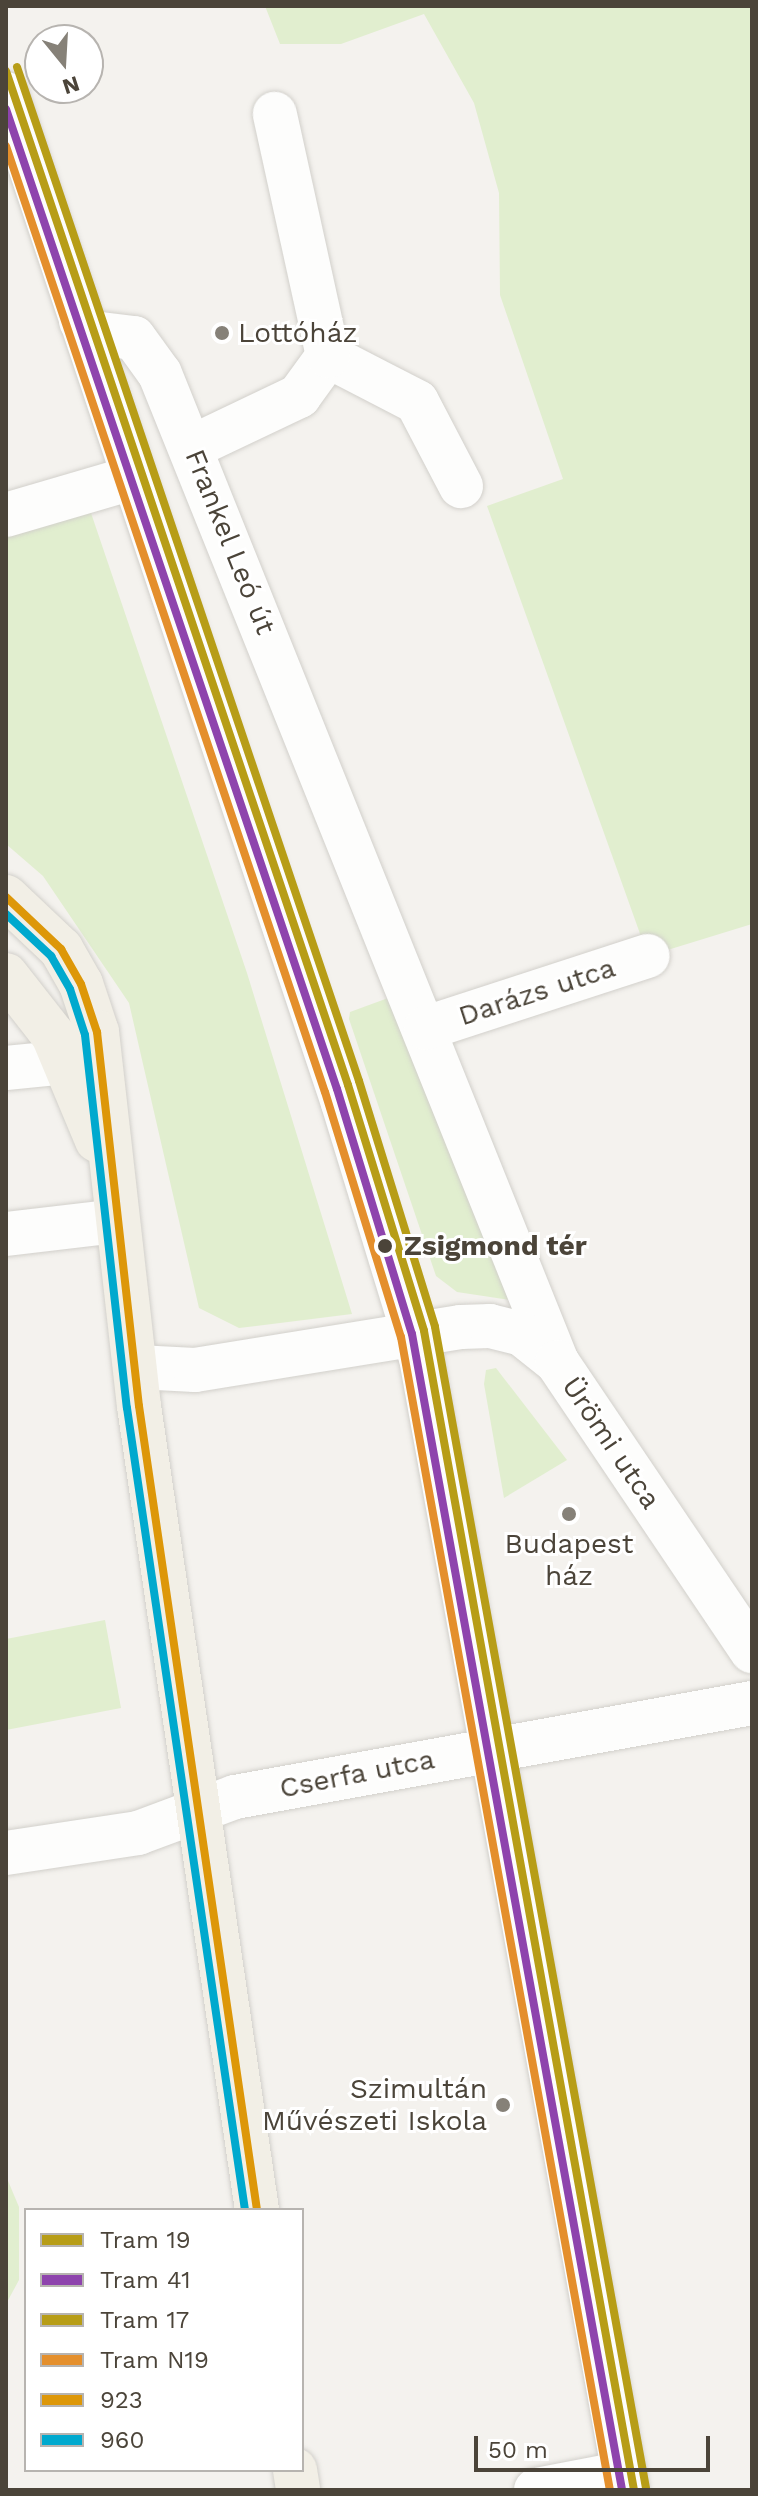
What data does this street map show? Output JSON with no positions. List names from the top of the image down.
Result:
{
  "streets": {
    "street": [
      "Frankel Leó út",
      "Darázs utca",
      "Ürömi utca",
      "Cserfa utca"
    ]
  },
  "crossings": [
    ["Frankel Leó út", "Darázs utca"]
  ],
  "places": [
    "Lottóház",
    "Zsigmond tér",
    "Budapest ház",
    "Szimultán Művészeti Iskola"
  ],
  "lines": [
    "tram line 17",
    "tram line 19",
    "tram line 41",
    "tram line N19",
    "transit line 923",
    "transit line 960"
  ],
  "legend": [
    "Tram 19",
    "Tram 41",
    "Tram 17",
    "Tram N19",
    "923",
    "960"
  ],
  "scale_bar": "50 m",
  "north": "bottom"
}
